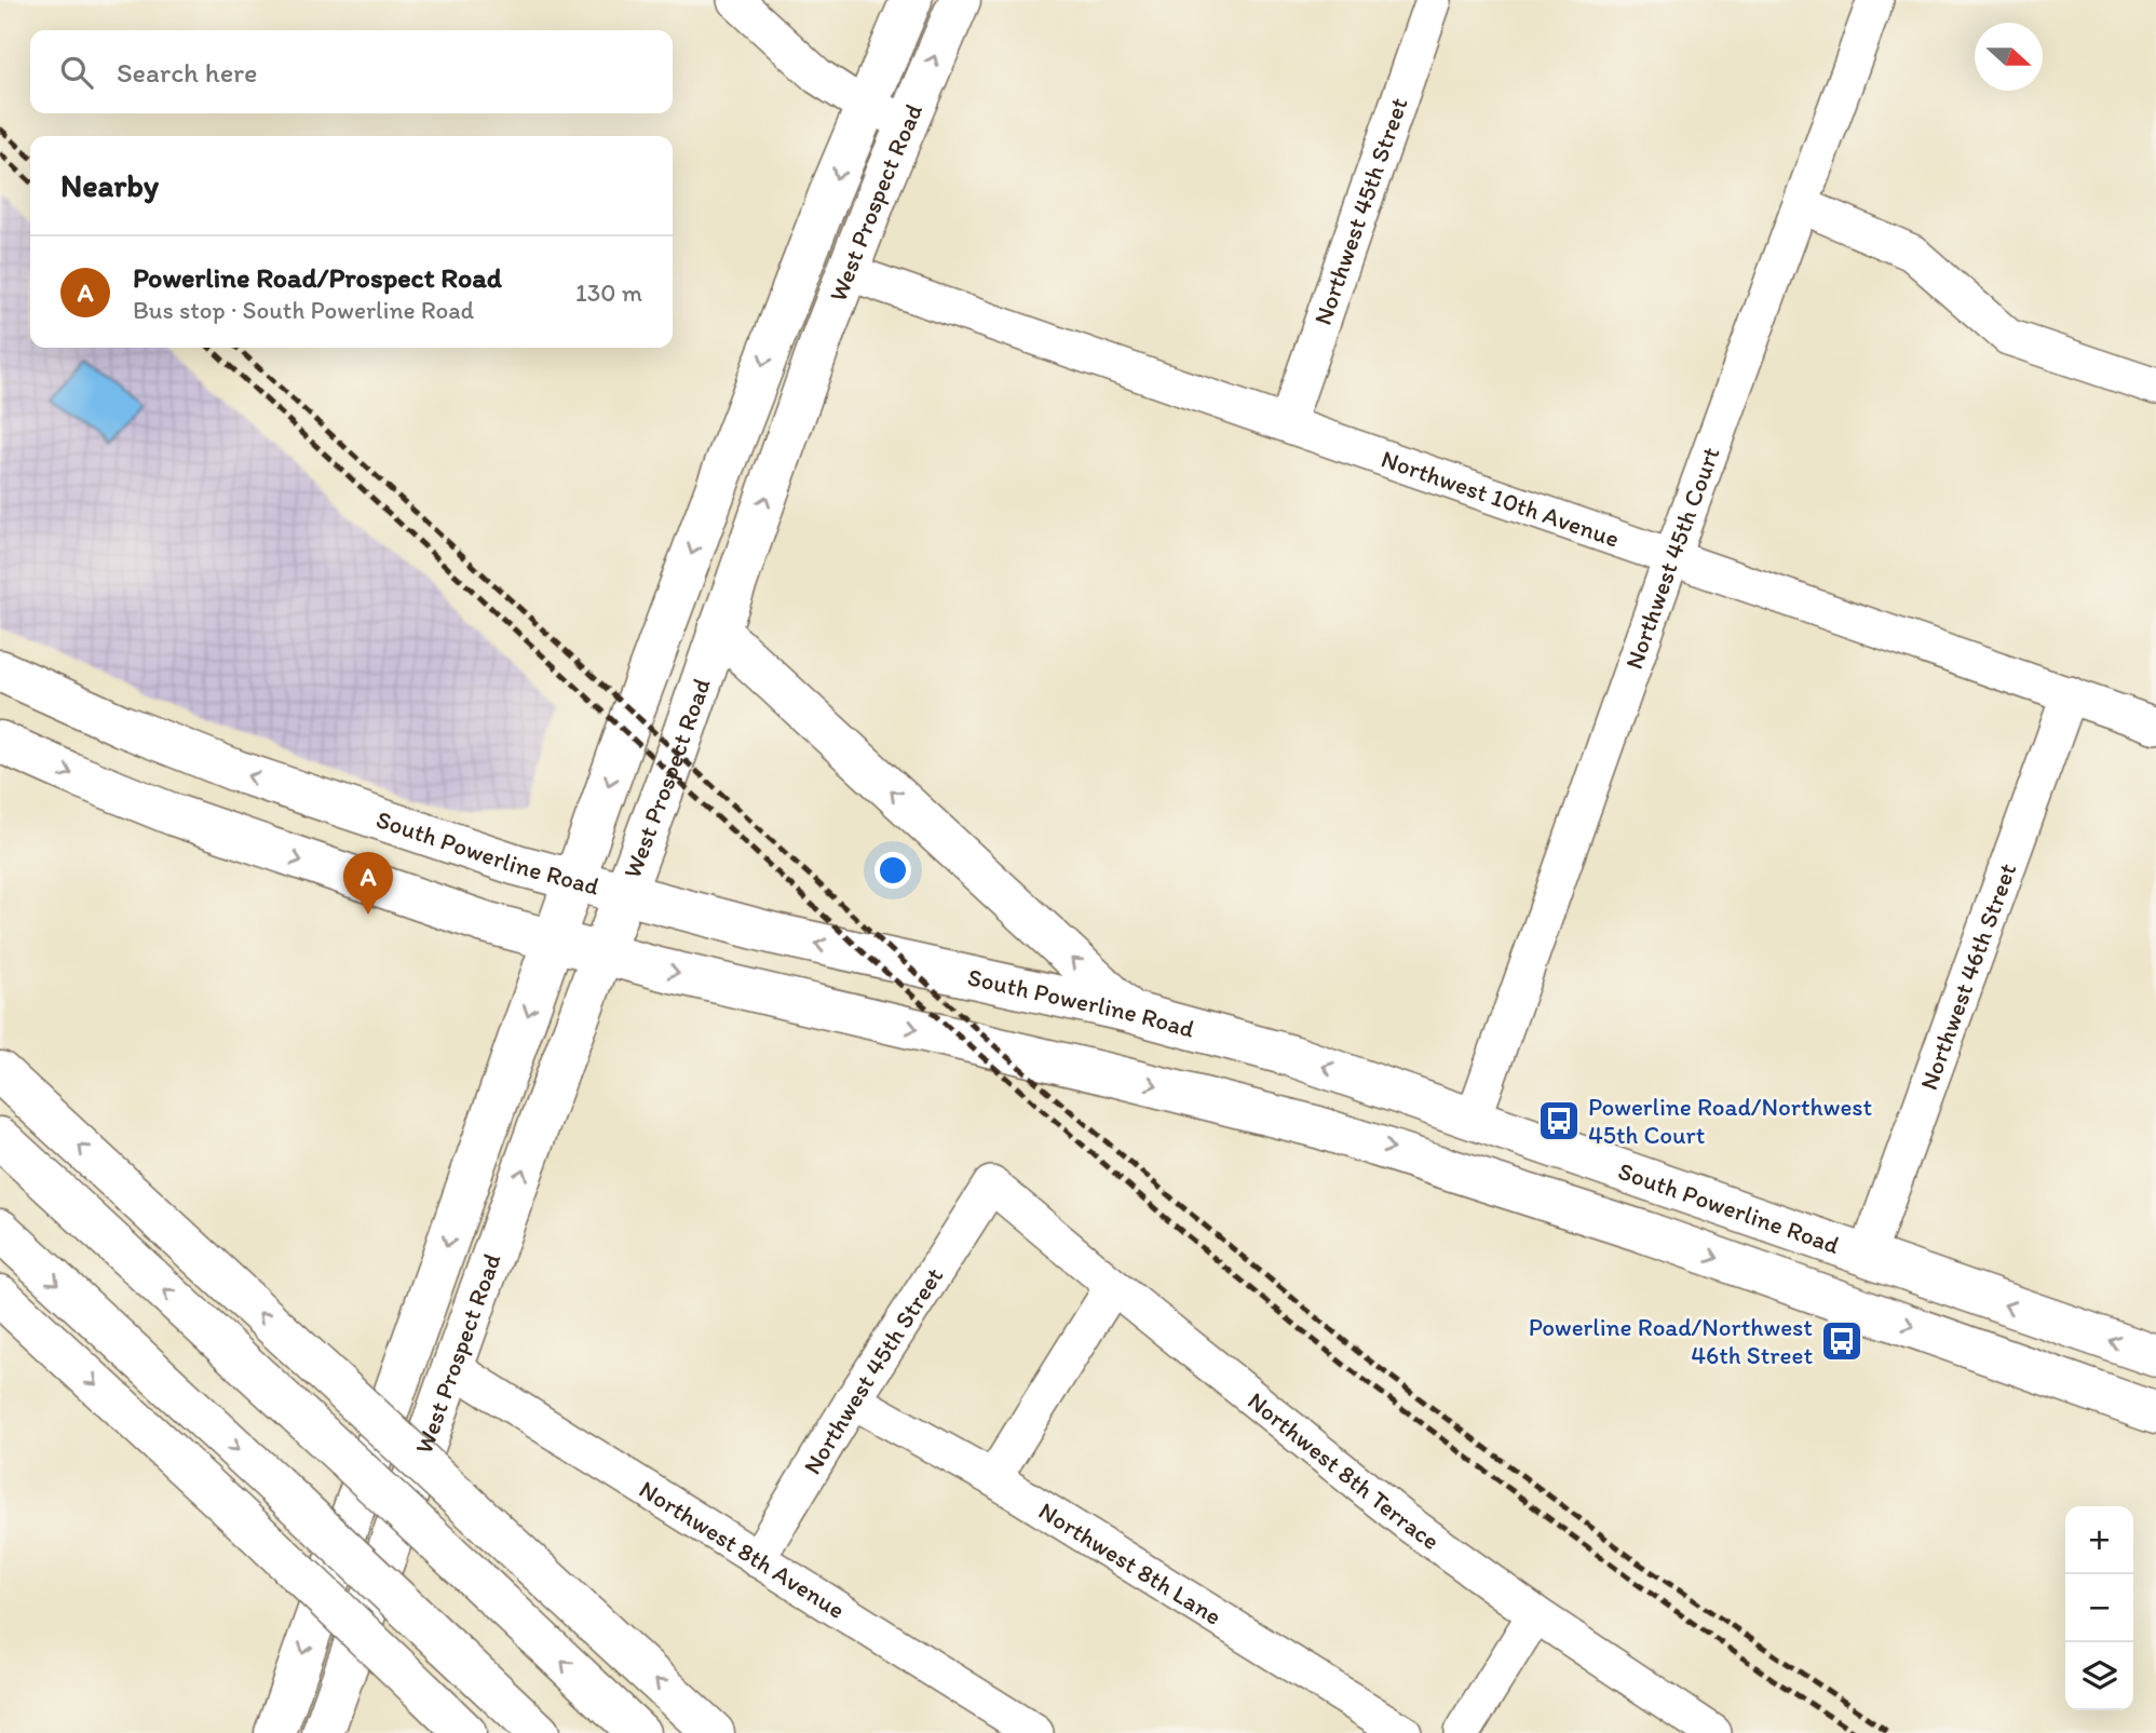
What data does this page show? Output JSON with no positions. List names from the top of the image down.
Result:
{
  "streets": {
    "main road": ["West Prospect Road", "South Powerline Road"],
    "street": [
      "Northwest 45th Street",
      "Northwest 10th Avenue",
      "Northwest 45th Court",
      "Northwest 46th Street",
      "Northwest 8th Terrace",
      "Northwest 8th Avenue",
      "Northwest 8th Lane"
    ]
  },
  "crossings": [
    ["West Prospect Road", "Northwest 10th Avenue"],
    ["West Prospect Road", "South Powerline Road"],
    ["West Prospect Road", "Northwest 8th Avenue"],
    ["Northwest 45th Street", "Northwest 10th Avenue"],
    ["Northwest 45th Street", "Northwest 8th Terrace"],
    ["Northwest 45th Street", "Northwest 8th Avenue"],
    ["Northwest 45th Street", "Northwest 8th Lane"],
    ["Northwest 10th Avenue", "Northwest 45th Court"],
    ["Northwest 10th Avenue", "Northwest 46th Street"],
    ["Northwest 45th Court", "South Powerline Road"],
    ["South Powerline Road", "Northwest 46th Street"]
  ],
  "places": {
    "bus stop": ["Powerline Road/Northwest 45th Court", "Powerline Road/Northwest 46th Street"]
  },
  "north": "right",
  "page": {
    "search": "Search here",
    "heading": "Nearby",
    "list": [
      {
        "mark": "A",
        "name": "Powerline Road/Prospect Road",
        "note": "Bus stop · South Powerline Road",
        "value": "130 m"
      }
    ],
    "pins": "A",
    "map_buttons": ["+", "−"]
  }
}
